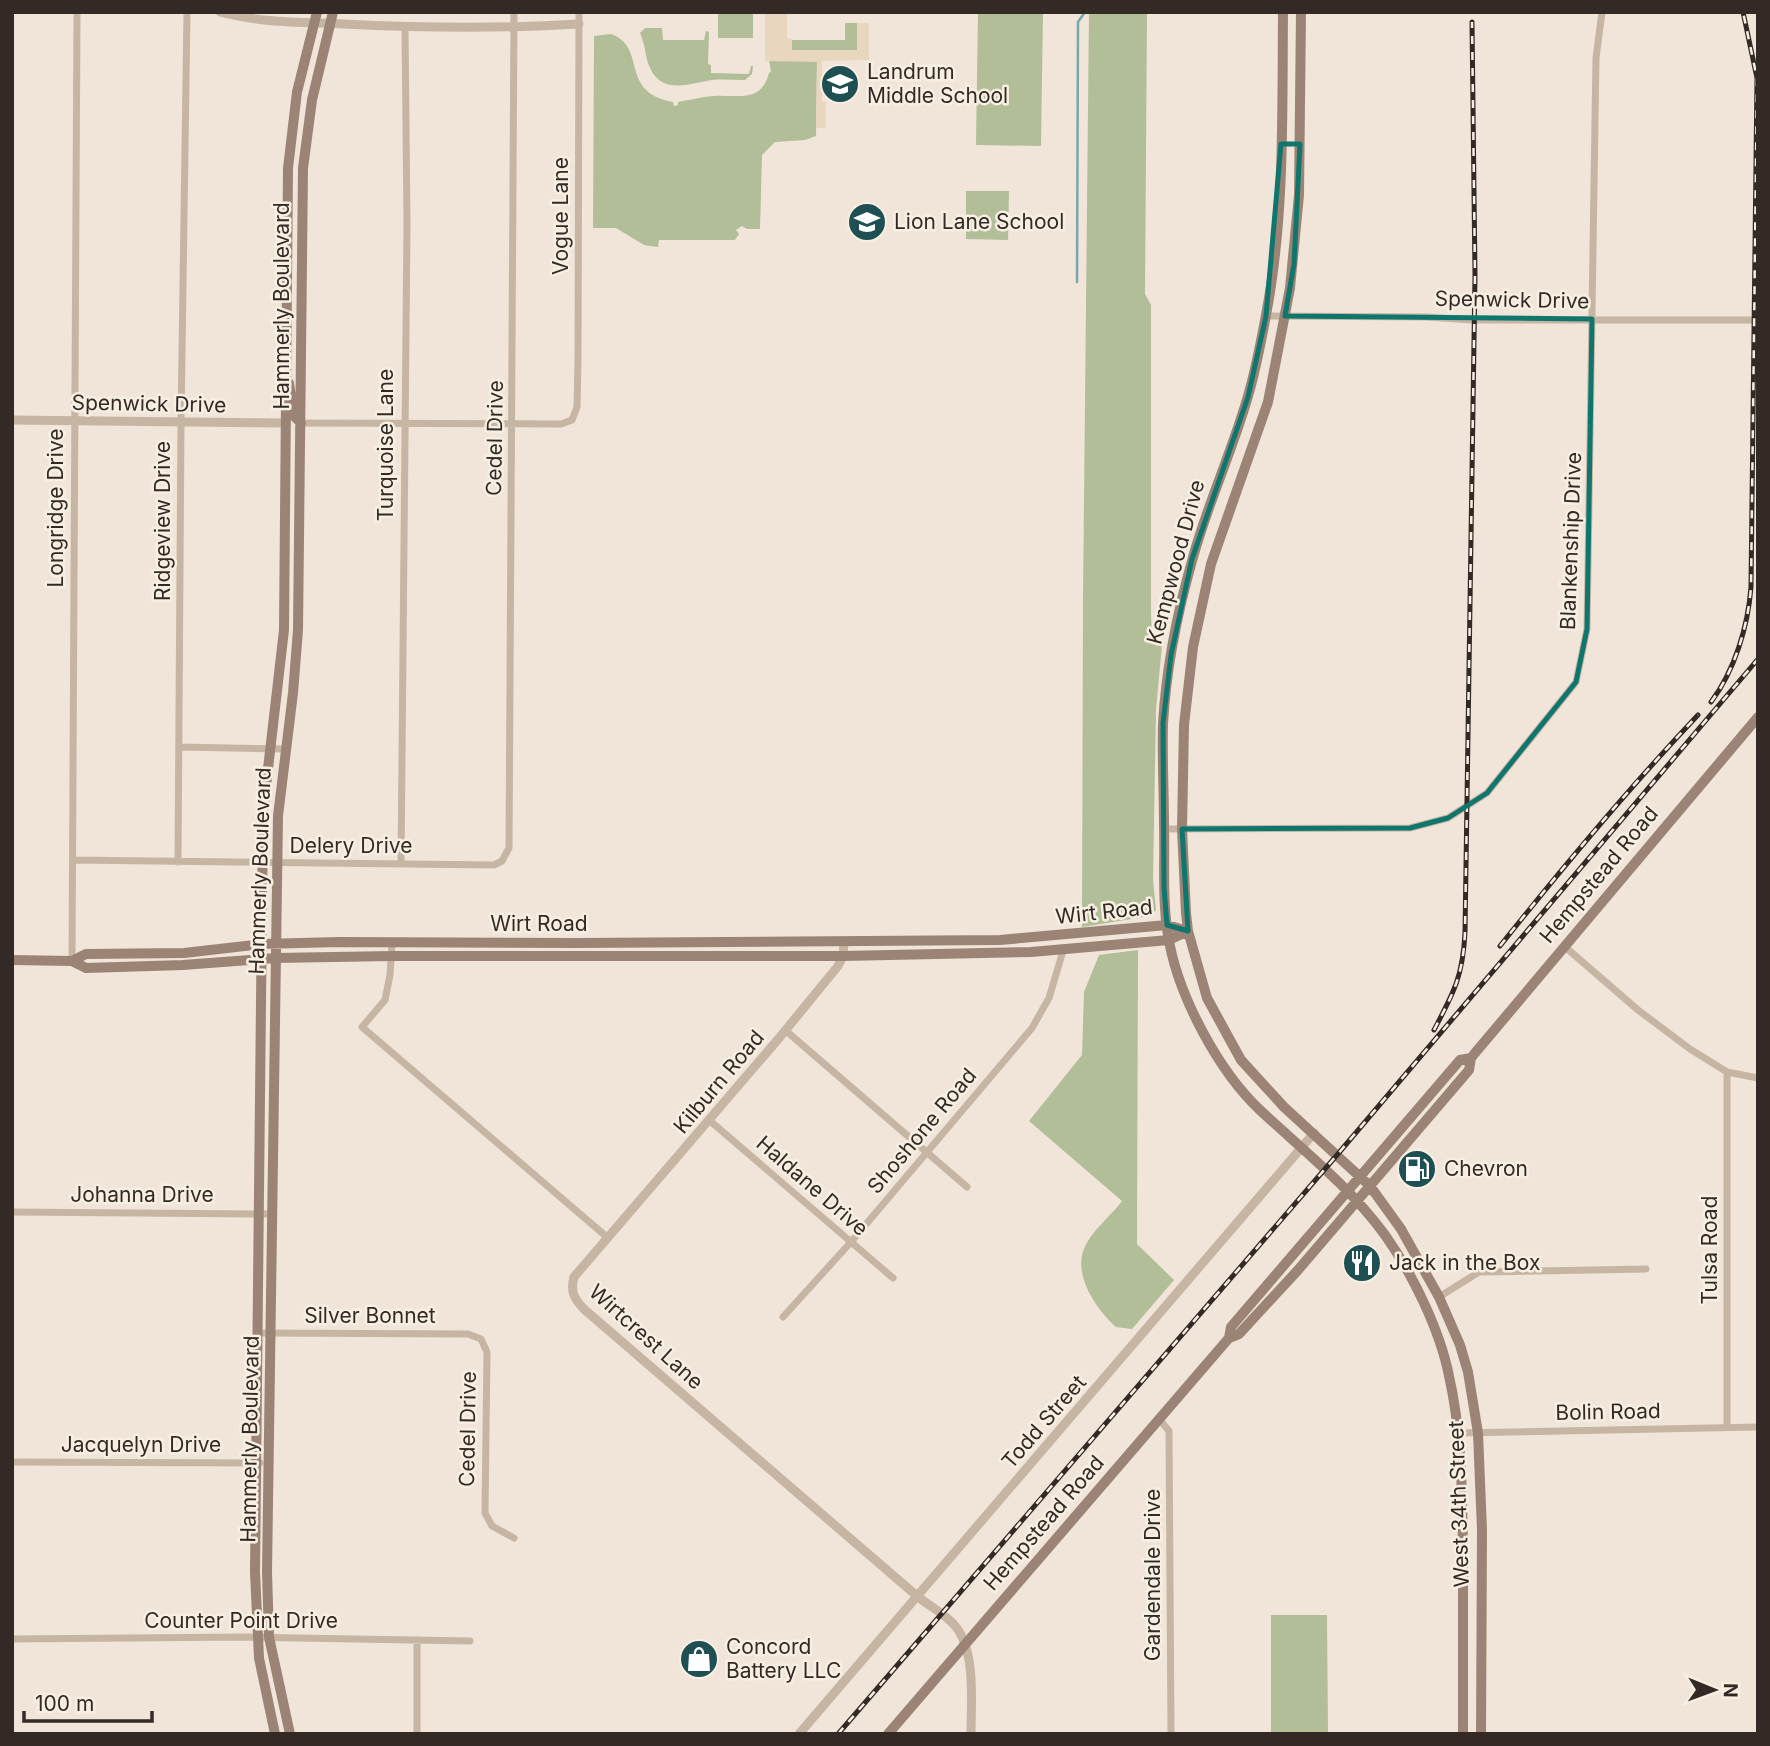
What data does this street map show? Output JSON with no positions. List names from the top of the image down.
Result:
{
  "streets": {
    "main road": [
      "Hammerly Boulevard",
      "Kempwood Drive",
      "Hempstead Road",
      "Wirt Road",
      "West 34th Street"
    ],
    "street": [
      "Vogue Lane",
      "Spenwick Drive",
      "Cedel Drive",
      "Turquoise Lane",
      "Longridge Drive",
      "Ridgeview Drive",
      "Blankenship Drive",
      "Delery Drive",
      "Kilburn Road",
      "Shoshone Road",
      "Haldane Drive",
      "Johanna Drive",
      "Tulsa Road",
      "Silver Bonnet",
      "Wirtcrest Lane",
      "Bolin Road",
      "Todd Street",
      "Jacquelyn Drive",
      "Gardendale Drive",
      "Counter Point Drive"
    ]
  },
  "crossings": [
    ["Vogue Lane", "Cedel Drive"],
    ["Spenwick Drive", "Hammerly Boulevard"],
    ["Spenwick Drive", "Longridge Drive"],
    ["Spenwick Drive", "Ridgeview Drive"],
    ["Spenwick Drive", "Blankenship Drive"],
    ["Spenwick Drive", "Kempwood Drive"],
    ["Hammerly Boulevard", "Delery Drive"],
    ["Hammerly Boulevard", "Wirt Road"],
    ["Hammerly Boulevard", "Johanna Drive"],
    ["Hammerly Boulevard", "Silver Bonnet"],
    ["Hammerly Boulevard", "Jacquelyn Drive"],
    ["Hammerly Boulevard", "Counter Point Drive"],
    ["Cedel Drive", "Delery Drive"],
    ["Cedel Drive", "Silver Bonnet"],
    ["Turquoise Lane", "Delery Drive"],
    ["Longridge Drive", "Delery Drive"],
    ["Longridge Drive", "Wirt Road"],
    ["Ridgeview Drive", "Delery Drive"],
    ["Blankenship Drive", "Kempwood Drive"],
    ["Kempwood Drive", "Hempstead Road"],
    ["Kempwood Drive", "Wirt Road"],
    ["Kempwood Drive", "Todd Street"],
    ["Kempwood Drive", "West 34th Street"],
    ["Hempstead Road", "Wirtcrest Lane"],
    ["Hempstead Road", "West 34th Street"],
    ["Hempstead Road", "Gardendale Drive"],
    ["Wirt Road", "Kilburn Road"],
    ["Wirt Road", "Shoshone Road"],
    ["Kilburn Road", "Haldane Drive"],
    ["Kilburn Road", "Wirtcrest Lane"],
    ["Shoshone Road", "Haldane Drive"],
    ["Tulsa Road", "Bolin Road"],
    ["Wirtcrest Lane", "Todd Street"],
    ["Bolin Road", "West 34th Street"]
  ],
  "places": {
    "school or university": ["Landrum Middle School", "Lion Lane School"],
    "fuel station": ["Chevron"],
    "restaurant": ["Jack in the Box"],
    "shop": ["Concord Battery LLC"]
  },
  "scale_bar": "100 m",
  "north": "right"
}
